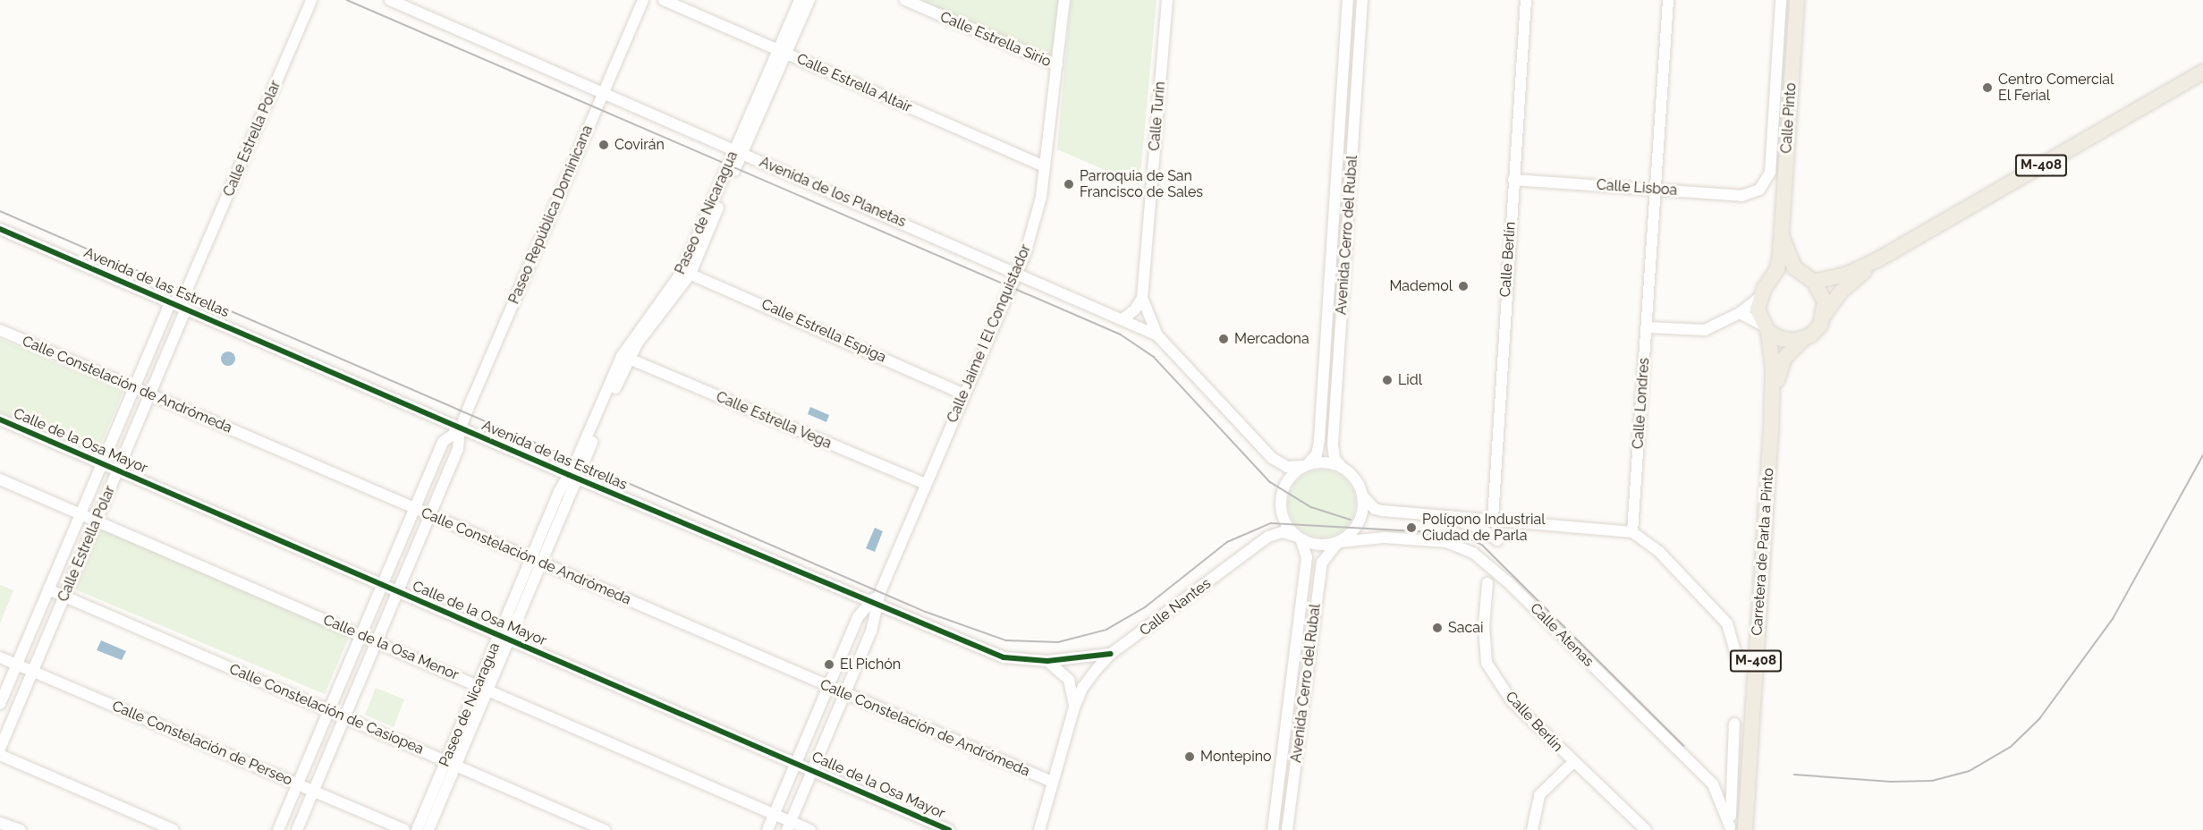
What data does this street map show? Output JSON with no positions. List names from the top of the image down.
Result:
{
  "streets": {
    "main road": ["Calle Pinto", "M-408", "Carretera de Parla a Pinto"],
    "street": [
      "Calle Estrella Sirio",
      "Calle Estrella Altair",
      "Calle Turín",
      "Calle Estrella Polar",
      "Calle Lisboa",
      "Avenida de los Planetas",
      "Paseo de Nicaragua",
      "Paseo República Dominicana",
      "Avenida Cerro del Rubal",
      "Calle Berlín",
      "Avenida de las Estrellas",
      "Calle Estrella Espiga",
      "Calle Jaime I El Conquistador",
      "Calle Constelación de Andrómeda",
      "Calle Londres",
      "Calle Estrella Vega",
      "Calle de la Osa Mayor",
      "Calle Nantes",
      "Calle Atenas",
      "Calle de la Osa Menor",
      "Calle Constelación de Casiopea",
      "Calle Constelación de Perseo"
    ]
  },
  "crossings": [
    ["Calle Estrella Sirio", "Calle Jaime I El Conquistador"],
    ["Calle Estrella Altair", "Paseo de Nicaragua"],
    ["Calle Estrella Altair", "Calle Jaime I El Conquistador"],
    ["Calle Turín", "Avenida de los Planetas"],
    ["Calle Turín", "Avenida Cerro del Rubal"],
    ["Calle Turín", "Calle Nantes"],
    ["Calle Turín", "Calle Atenas"],
    ["Calle Pinto", "M-408"],
    ["Calle Pinto", "Carretera de Parla a Pinto"],
    ["Calle Estrella Polar", "Avenida de las Estrellas"],
    ["Calle Estrella Polar", "Calle Constelación de Andrómeda"],
    ["Calle Estrella Polar", "Calle de la Osa Mayor"],
    ["Calle Estrella Polar", "Calle de la Osa Menor"],
    ["Calle Estrella Polar", "Calle Constelación de Casiopea"],
    ["Calle Estrella Polar", "Calle Constelación de Perseo"],
    ["M-408", "Carretera de Parla a Pinto"],
    ["Calle Lisboa", "Calle Berlín"],
    ["Calle Lisboa", "Calle Londres"],
    ["Avenida de los Planetas", "Paseo de Nicaragua"],
    ["Avenida de los Planetas", "Paseo República Dominicana"],
    ["Avenida de los Planetas", "Calle Jaime I El Conquistador"],
    ["Paseo de Nicaragua", "Avenida de las Estrellas"],
    ["Paseo de Nicaragua", "Calle Estrella Espiga"],
    ["Paseo de Nicaragua", "Calle Constelación de Andrómeda"],
    ["Paseo de Nicaragua", "Calle Estrella Vega"],
    ["Paseo de Nicaragua", "Calle de la Osa Mayor"],
    ["Paseo de Nicaragua", "Calle de la Osa Menor"],
    ["Paseo de Nicaragua", "Calle Constelación de Casiopea"],
    ["Paseo República Dominicana", "Avenida de las Estrellas"],
    ["Paseo República Dominicana", "Calle Constelación de Andrómeda"],
    ["Paseo República Dominicana", "Calle de la Osa Mayor"],
    ["Paseo República Dominicana", "Calle de la Osa Menor"],
    ["Paseo República Dominicana", "Calle Constelación de Casiopea"],
    ["Paseo República Dominicana", "Calle Constelación de Perseo"],
    ["Avenida Cerro del Rubal", "Calle Nantes"],
    ["Avenida Cerro del Rubal", "Calle Atenas"],
    ["Calle Berlín", "Calle Atenas"],
    ["Avenida de las Estrellas", "Calle Jaime I El Conquistador"],
    ["Avenida de las Estrellas", "Calle Nantes"],
    ["Calle Estrella Espiga", "Calle Jaime I El Conquistador"],
    ["Calle Jaime I El Conquistador", "Calle Constelación de Andrómeda"],
    ["Calle Jaime I El Conquistador", "Calle Estrella Vega"],
    ["Calle Jaime I El Conquistador", "Calle de la Osa Mayor"],
    ["Calle Jaime I El Conquistador", "Calle de la Osa Menor"],
    ["Calle Constelación de Andrómeda", "Calle Nantes"],
    ["Carretera de Parla a Pinto", "Calle Atenas"],
    ["Calle Nantes", "Calle Atenas"]
  ],
  "places": [
    "Centro Comercial El Ferial",
    "Covirán",
    "Parroquia de San Francisco de Sales",
    "Mademol",
    "Mercadona",
    "Lidl",
    "Polígono Industrial Ciudad de Parla",
    "Sacai",
    "El Pichón",
    "Montepino"
  ]
}
